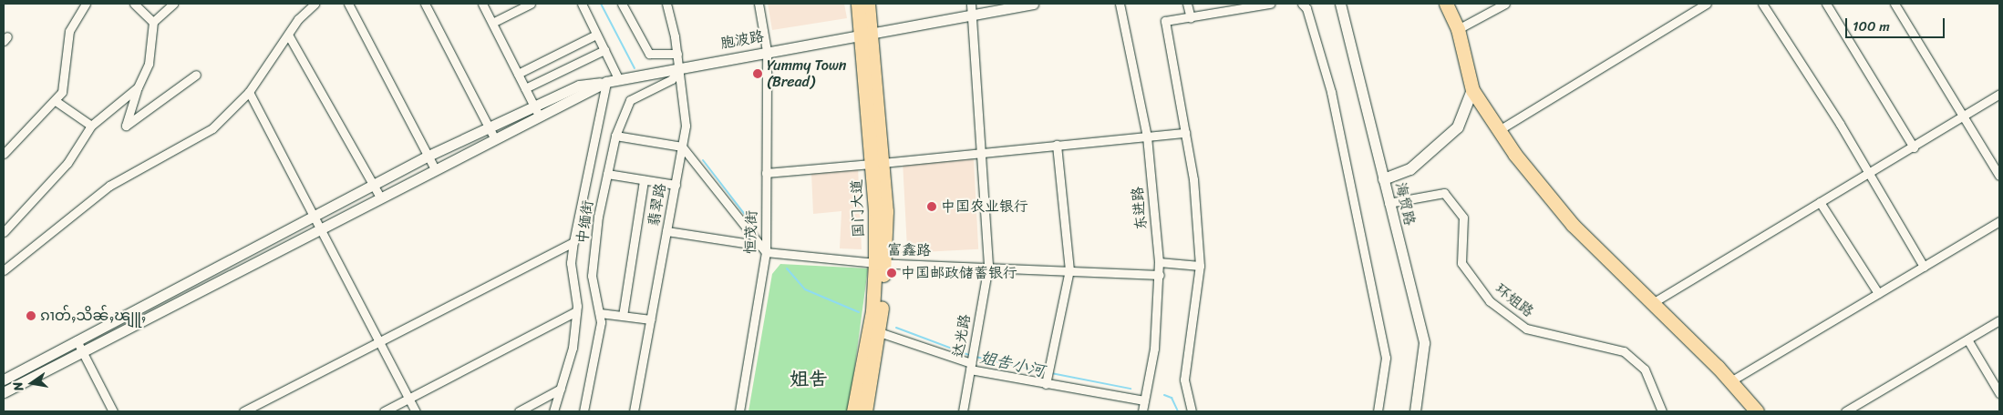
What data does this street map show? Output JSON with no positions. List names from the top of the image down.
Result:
{
  "streets": {
    "highway": ["国门大道"],
    "street": [
      "胞波路",
      "海贸路",
      "翡翠路",
      "东进路",
      "中缅街",
      "恒茂街",
      "富鑫路",
      "环姐路",
      "达光路"
    ]
  },
  "crossings": [
    ["胞波路", "翡翠路"],
    ["胞波路", "国门大道"],
    ["胞波路", "中缅街"],
    ["胞波路", "恒茂街"],
    ["胞波路", "达光路"],
    ["海贸路", "环姐路"],
    ["翡翠路", "中缅街"],
    ["翡翠路", "富鑫路"],
    ["国门大道", "富鑫路"],
    ["东进路", "富鑫路"],
    ["恒茂街", "富鑫路"],
    ["富鑫路", "达光路"]
  ],
  "districts": ["姐告"],
  "water": ["姐告小河"],
  "places": [
    "Yummy Town (Bread)",
    "中国农业银行",
    "中国邮政储蓄银行",
    "ၵၢတ်ႇသိၼ်ႇၽျူႇ"
  ],
  "scale_bar": "100 m",
  "north": "left"
}
